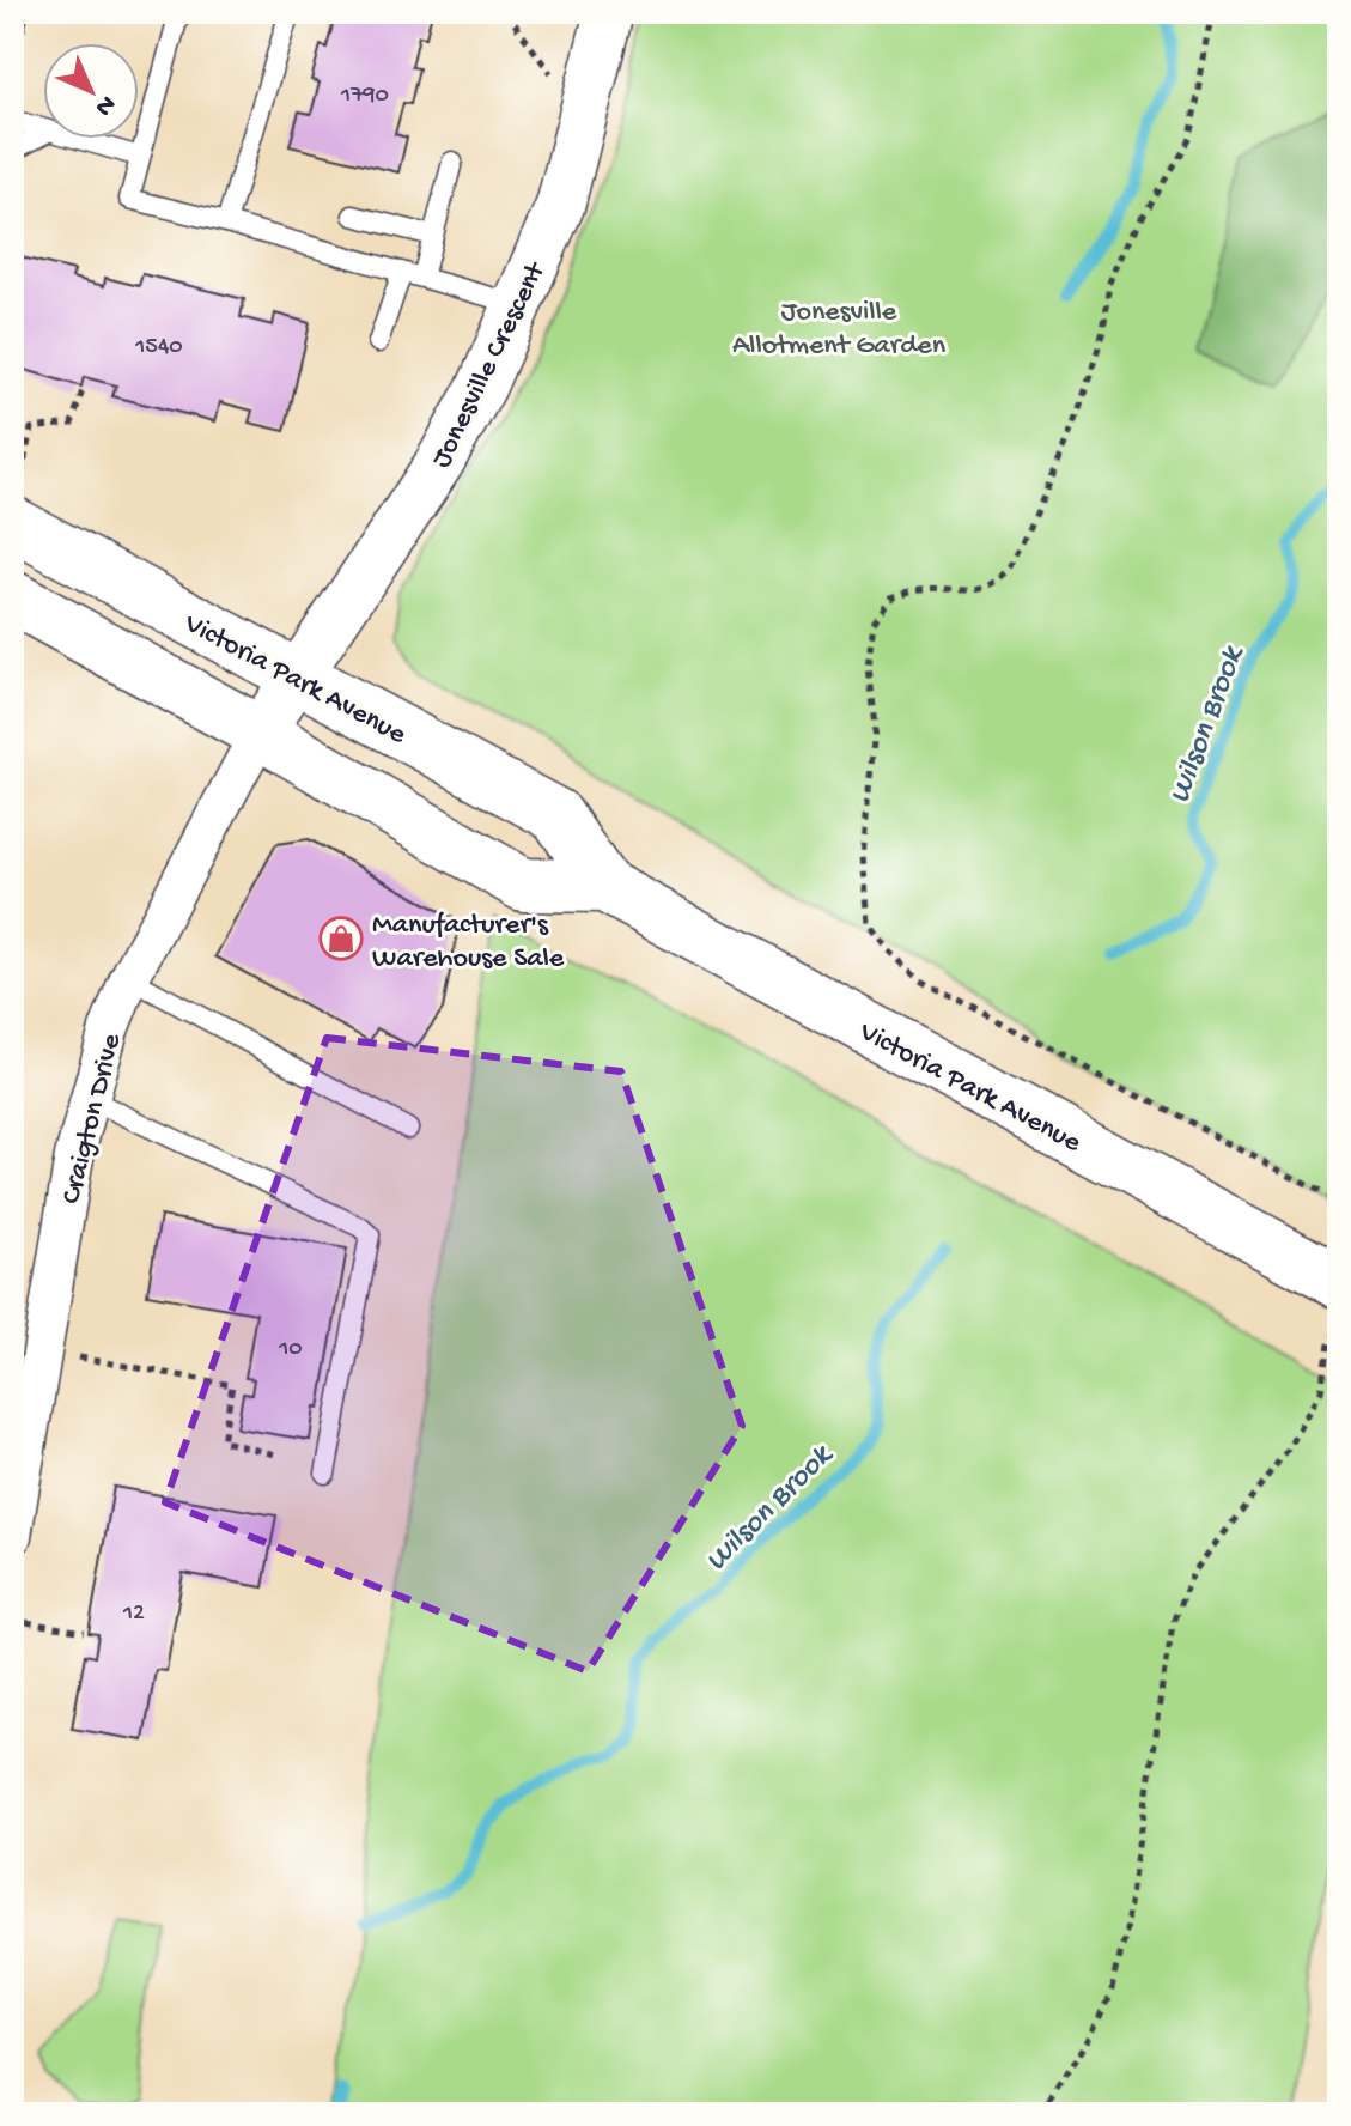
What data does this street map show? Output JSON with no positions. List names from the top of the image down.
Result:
{
  "streets": {
    "main road": ["Victoria Park Avenue"],
    "street": ["Jonesville Crescent", "Craigton Drive"]
  },
  "crossings": [
    ["Jonesville Crescent", "Victoria Park Avenue"],
    ["Jonesville Crescent", "Craigton Drive"],
    ["Victoria Park Avenue", "Craigton Drive"]
  ],
  "water": ["Wilson Brook"],
  "parks": ["Jonesville Allotment Garden"],
  "places": {
    "shop": ["Manufacturer's Warehouse Sale"]
  },
  "house_numbers": [
    "1790",
    "1540",
    "10",
    "12"
  ],
  "north": "bottom right"
}
